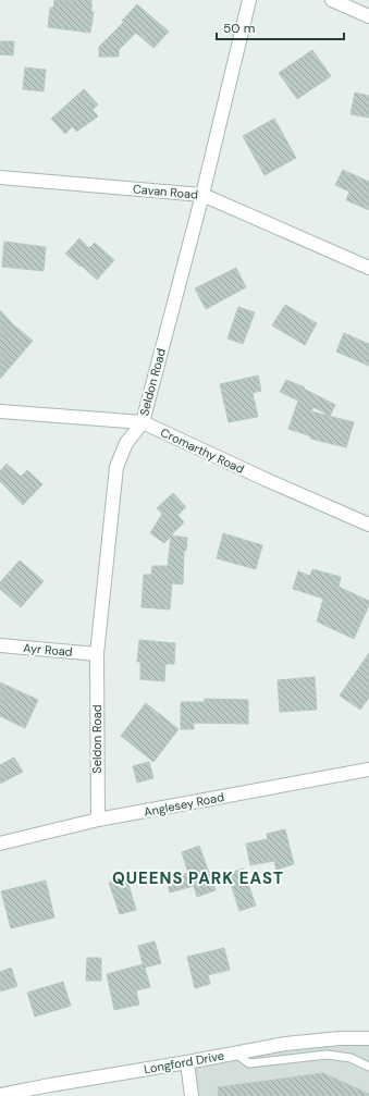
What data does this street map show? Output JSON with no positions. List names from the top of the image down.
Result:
{
  "streets": {
    "street": [
      "Cavan Road",
      "Seldon Road",
      "Cromarthy Road",
      "Ayr Road",
      "Anglesey Road",
      "Longford Drive"
    ]
  },
  "crossings": [
    ["Cavan Road", "Seldon Road"],
    ["Seldon Road", "Cromarthy Road"],
    ["Seldon Road", "Ayr Road"],
    ["Seldon Road", "Anglesey Road"]
  ],
  "districts": ["QUEENS PARK EAST"],
  "scale_bar": "50 m"
}
